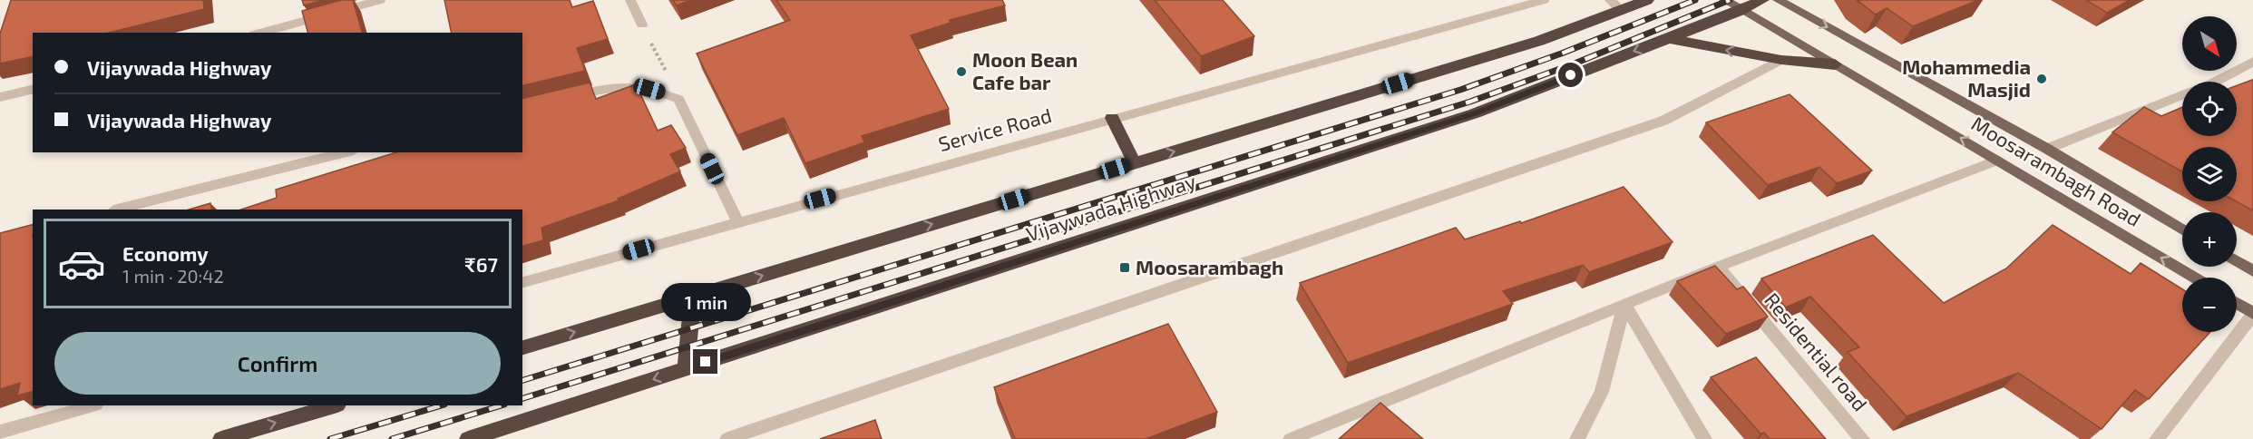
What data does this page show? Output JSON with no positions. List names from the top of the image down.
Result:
{
  "streets": {
    "highway": ["Vijaywada Highway"],
    "main road": ["Moosarambagh Road"],
    "street": ["Service Road", "Residential road"]
  },
  "crossings": [
    ["Moosarambagh Road", "Vijaywada Highway"]
  ],
  "places": {
    "other": ["Moon Bean Cafe bar", "Mohammedia Masjid"],
    "transit": ["Moosarambagh"]
  },
  "north": "bottom right",
  "page": {
    "map_buttons": ["+", "−"],
    "banner": ["Vijaywada Highway", "Vijaywada Highway"],
    "list": [
      {
        "name": "Economy",
        "note": "1 min · 20:42",
        "value": "₹67"
      }
    ],
    "bubble": "1 min",
    "buttons": "Confirm"
  }
}
